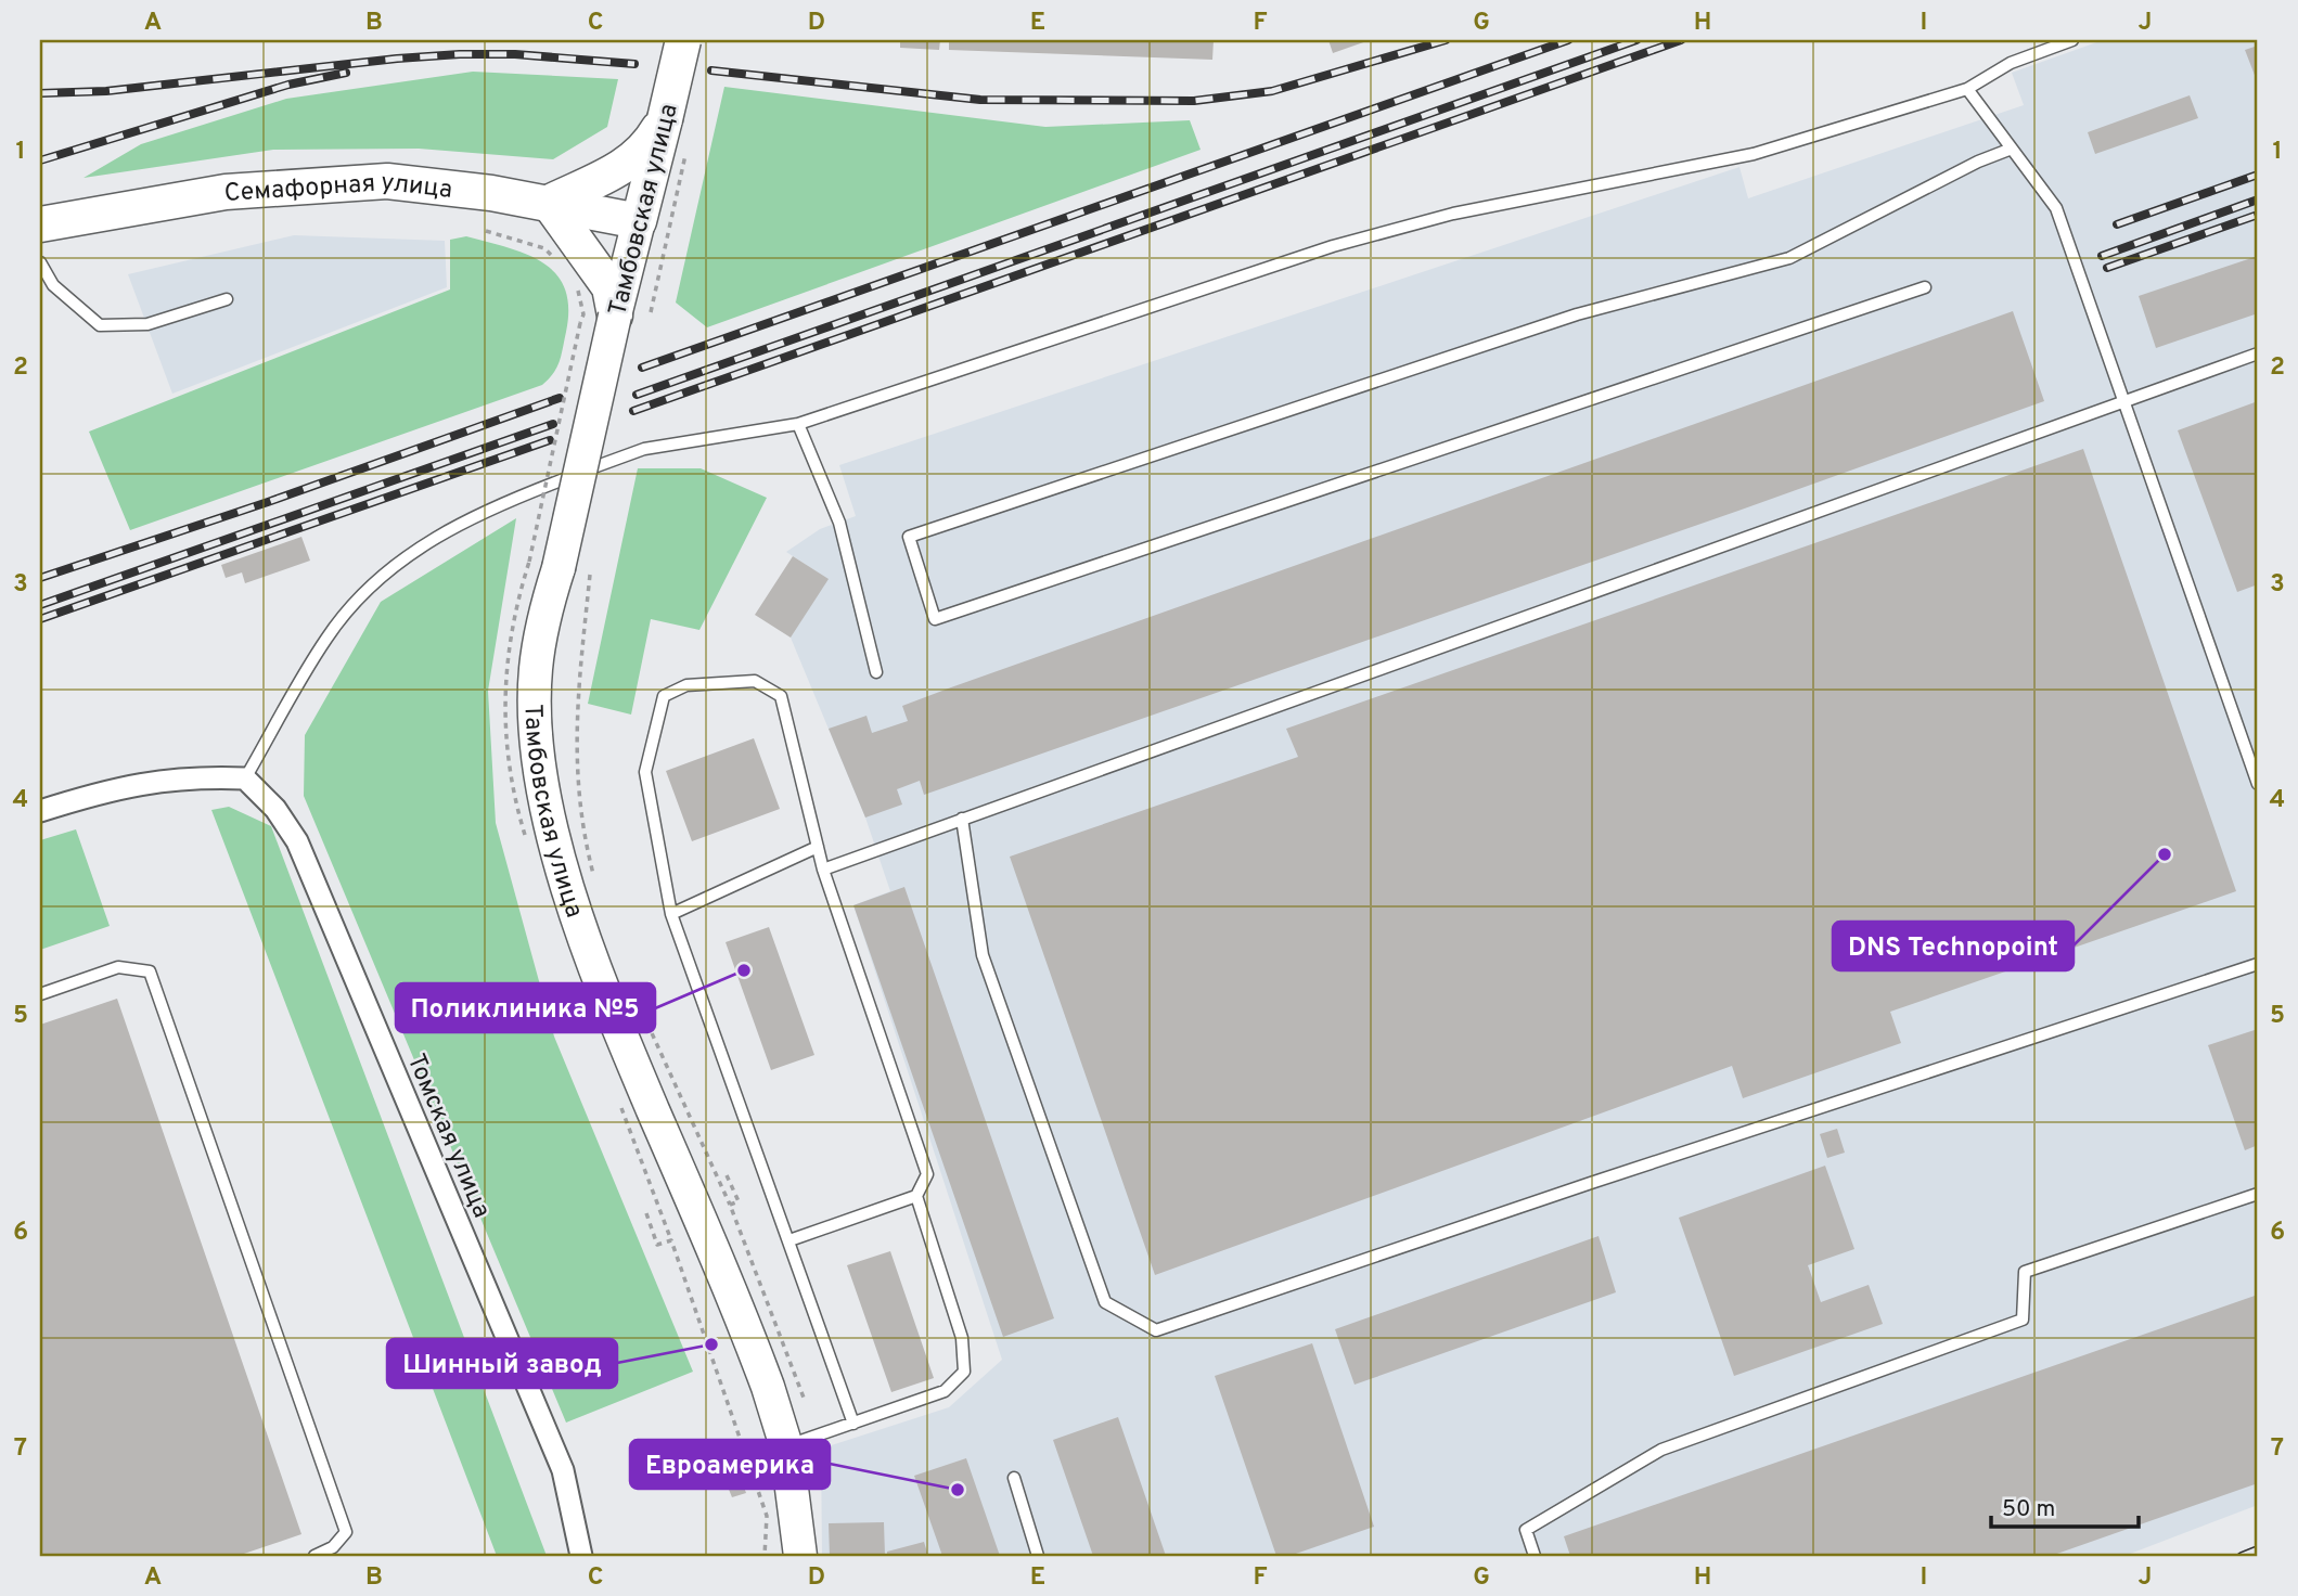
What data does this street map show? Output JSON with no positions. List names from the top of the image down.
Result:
{
  "streets": {
    "highway": ["Семафорная улица", "Тамбовская улица"],
    "street": ["Томская улица"]
  },
  "crossings": [
    ["Семафорная улица", "Тамбовская улица"]
  ],
  "places": [
    "DNS Technopoint",
    "Поликлиника №5",
    "Шинный завод",
    "Евроамерика"
  ],
  "scale_bar": "50 m",
  "grid": {
    "columns": [
      "A",
      "B",
      "C",
      "D",
      "E",
      "F",
      "G",
      "H",
      "I",
      "J"
    ],
    "rows": [
      "1",
      "2",
      "3",
      "4",
      "5",
      "6",
      "7"
    ]
  }
}
